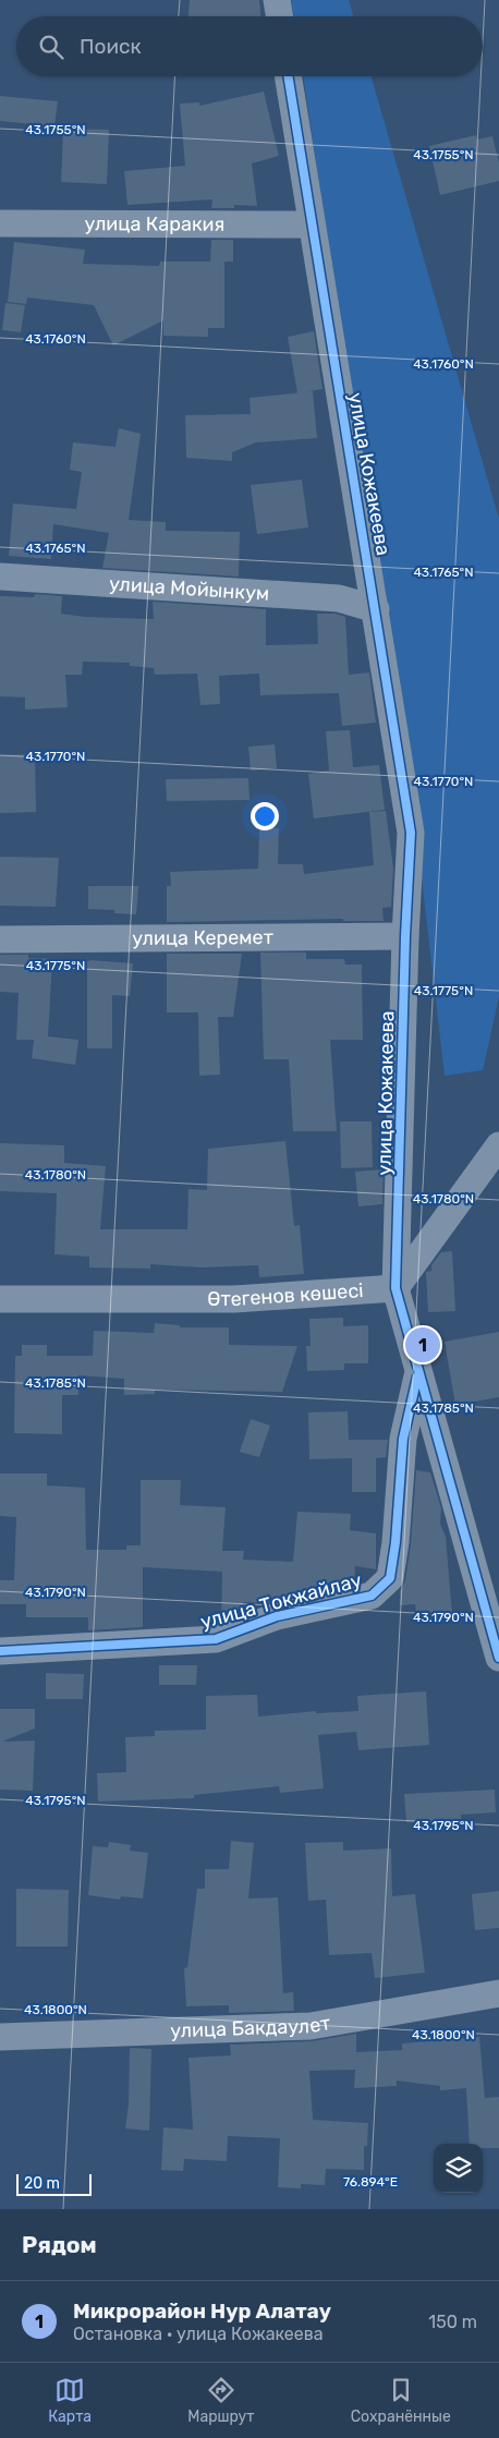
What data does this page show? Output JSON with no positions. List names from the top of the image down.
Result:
{
  "streets": {
    "street": [
      "улица Каракия",
      "улица Кожакеева",
      "улица Мойынкум",
      "улица Керемет",
      "Өтегенов көшесі",
      "улица Токжайлау",
      "улица Бакдаулет"
    ]
  },
  "crossings": [
    ["улица Каракия", "улица Кожакеева"],
    ["улица Кожакеева", "улица Мойынкум"],
    ["улица Кожакеева", "улица Керемет"],
    ["улица Кожакеева", "Өтегенов көшесі"],
    ["улица Кожакеева", "улица Токжайлау"]
  ],
  "scale_bar": "20 m",
  "page": {
    "search": "Поиск",
    "pins": "1",
    "scale": "20 m",
    "heading": "Рядом",
    "list": [
      {
        "mark": "1",
        "name": "Микрорайон Нур Алатау",
        "note": "Остановка · улица Кожакеева",
        "value": "150 m"
      }
    ],
    "nav": ["Карта", "Маршрут", "Сохранённые"]
  },
  "coordinates": [
    "43.1755°N",
    "43.1760°N",
    "43.1765°N",
    "43.1770°N",
    "43.1775°N",
    "43.1780°N",
    "43.1785°N",
    "43.1790°N",
    "43.1795°N",
    "43.1800°N",
    "76.894°E"
  ]
}
